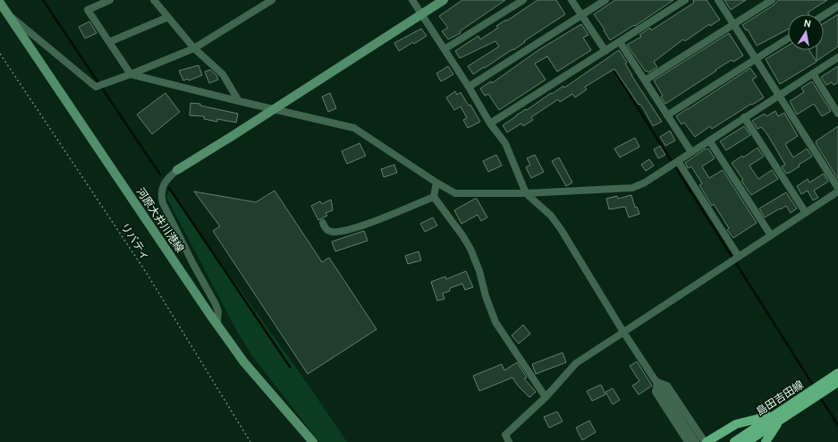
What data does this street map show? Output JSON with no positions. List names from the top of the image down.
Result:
{
  "streets": {
    "main road": ["河原大井川港線", "島田吉田線"],
    "path": ["リバティ"]
  },
  "north": "top"
}
